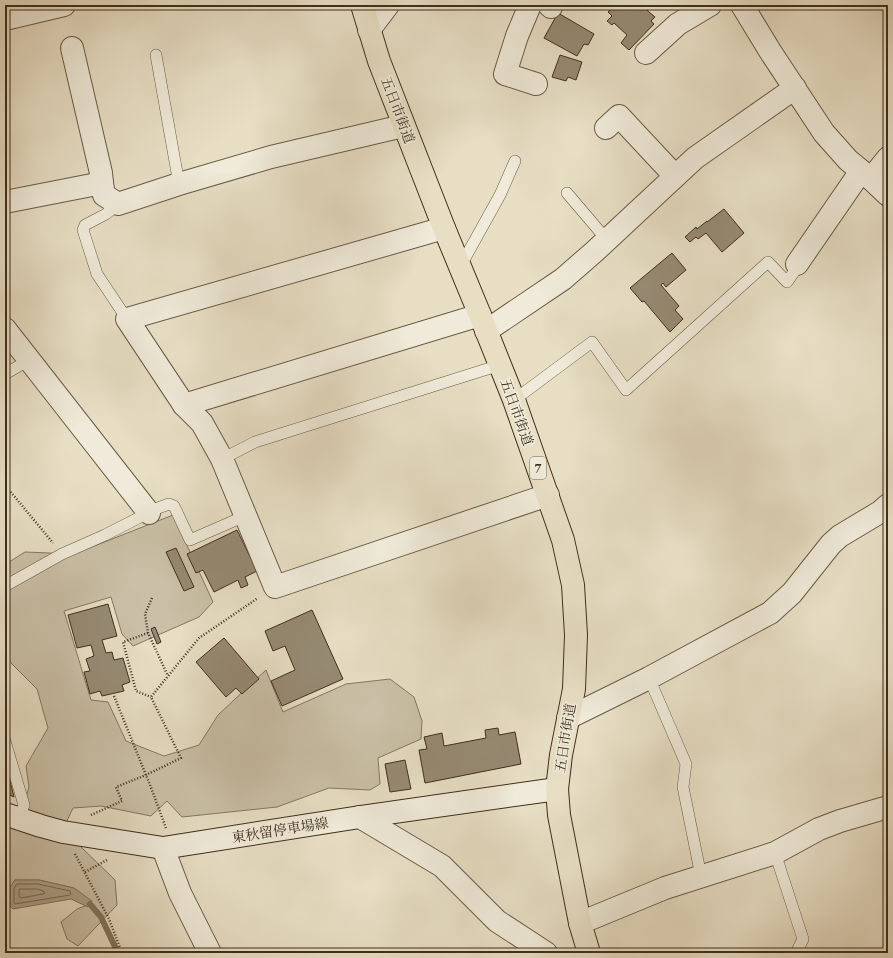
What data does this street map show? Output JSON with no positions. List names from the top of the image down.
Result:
{
  "streets": {
    "main road": ["五日市街道", "7"],
    "street": ["東秋留停車場線"]
  },
  "crossings": [
    ["五日市街道", "東秋留停車場線"]
  ]
}
